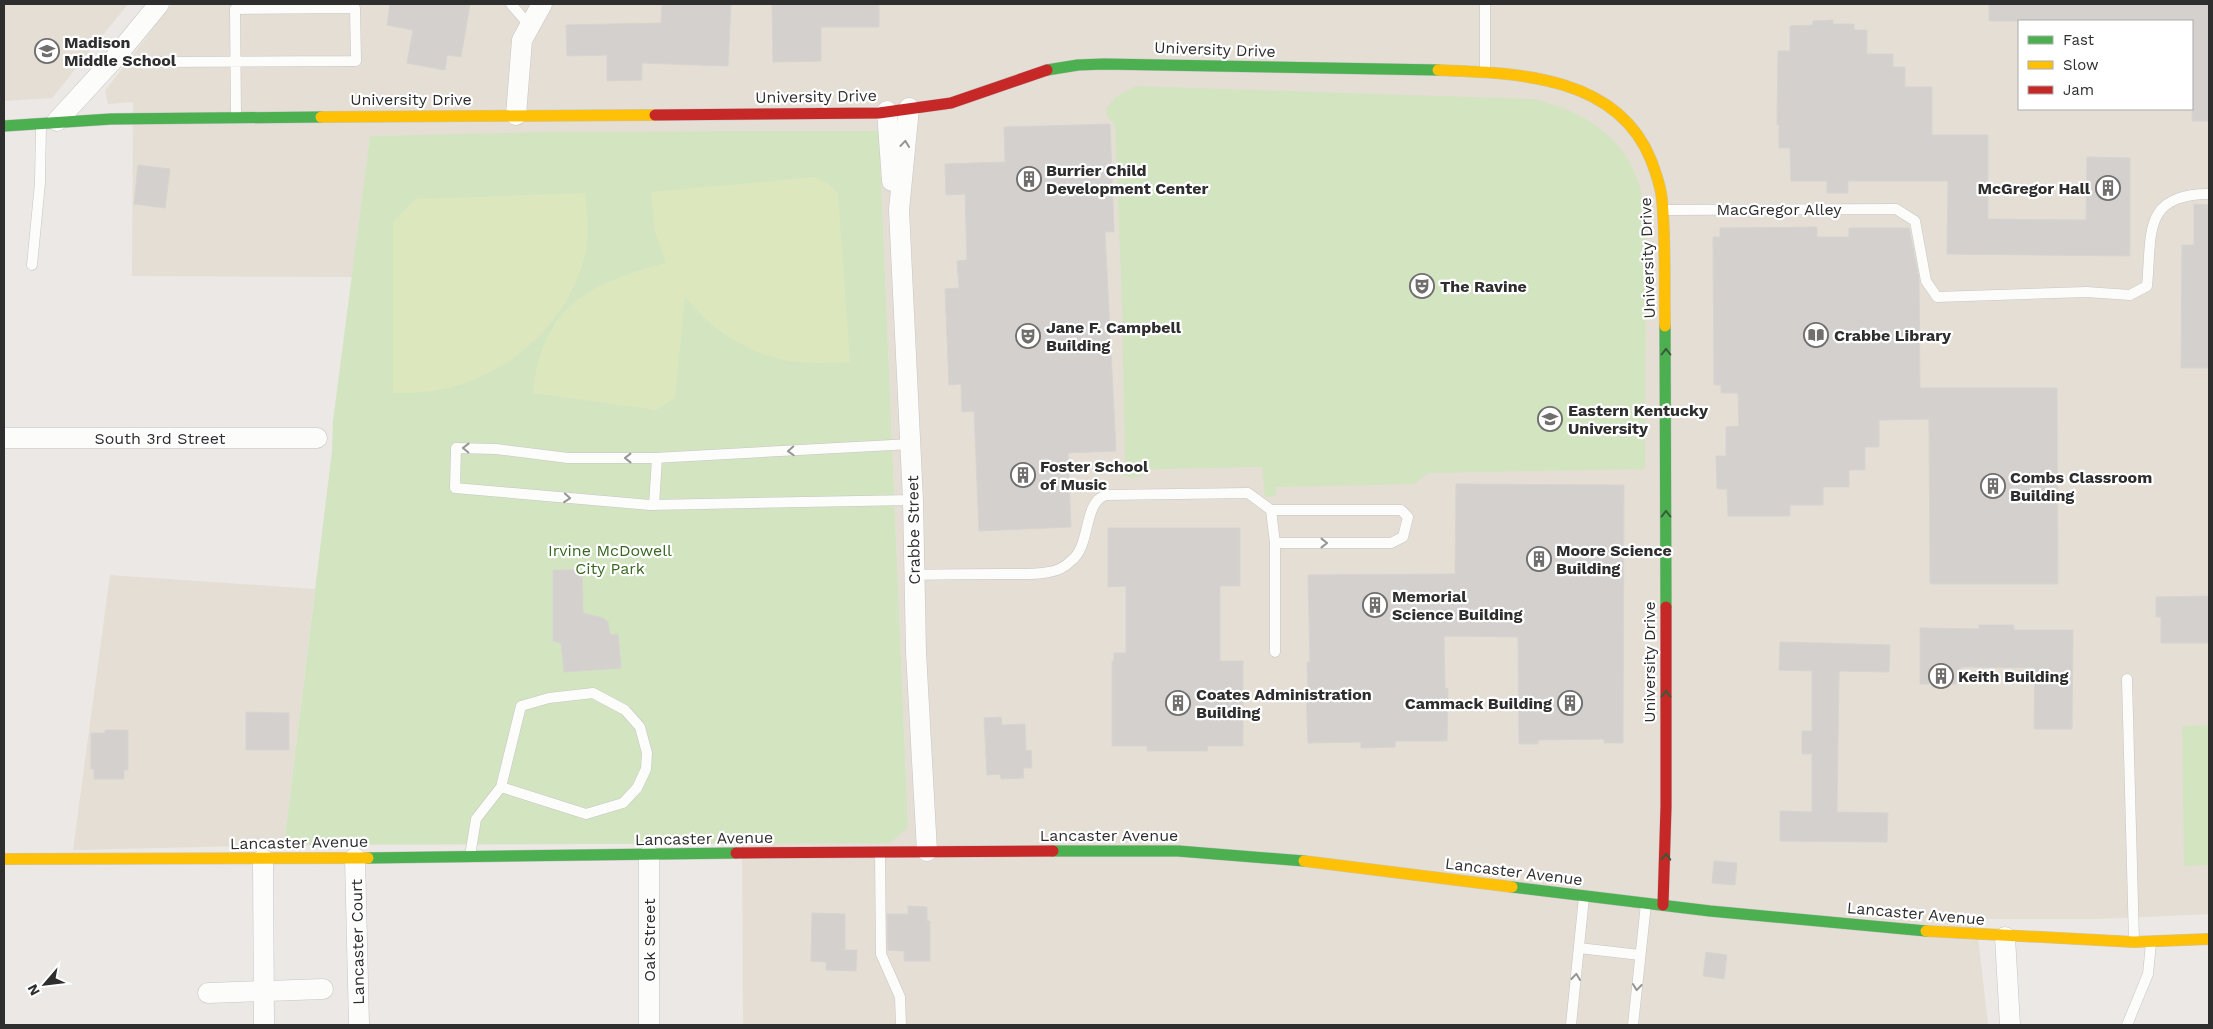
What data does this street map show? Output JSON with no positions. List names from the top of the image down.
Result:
{
  "streets": {
    "street": [
      "University Drive",
      "South 3rd Street",
      "Crabbe Street",
      "Lancaster Avenue",
      "Oak Street",
      "Lancaster Court"
    ],
    "lane": ["MacGregor Alley"]
  },
  "crossings": [
    ["University Drive", "MacGregor Alley"],
    ["University Drive", "Crabbe Street"],
    ["University Drive", "Lancaster Avenue"],
    ["Crabbe Street", "Lancaster Avenue"],
    ["Lancaster Avenue", "Oak Street"],
    ["Lancaster Avenue", "Lancaster Court"]
  ],
  "parks": ["Irvine McDowell City Park"],
  "places": {
    "school or university": ["Madison Middle School", "Eastern Kentucky University"],
    "building": [
      "Burrier Child Development Center",
      "McGregor Hall",
      "Foster School of Music",
      "Combs Classroom Building",
      "Moore Science Building",
      "Memorial Science Building",
      "Keith Building",
      "Coates Administration Building",
      "Cammack Building"
    ],
    "theatre": ["The Ravine", "Jane F. Campbell Building"],
    "library": ["Crabbe Library"]
  },
  "legend": ["Fast", "Slow", "Jam"],
  "north": "bottom left"
}
